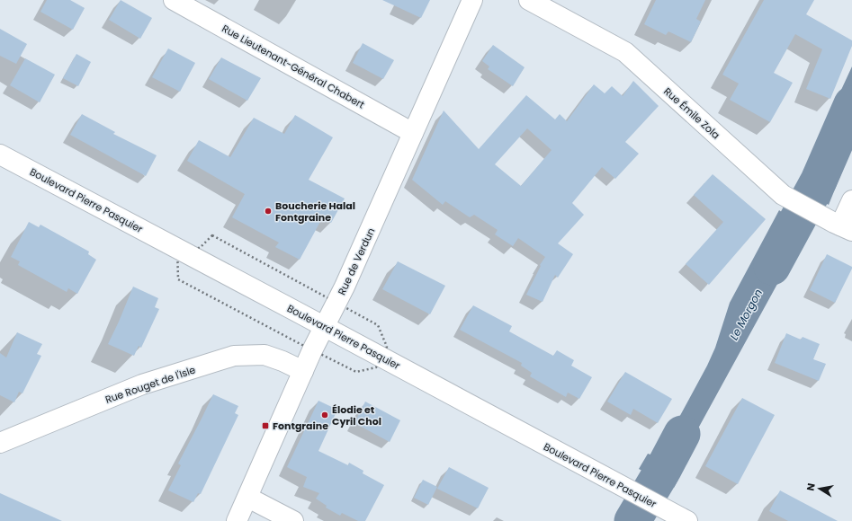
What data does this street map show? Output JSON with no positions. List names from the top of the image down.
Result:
{
  "streets": {
    "street": [
      "Rue Lieutenant-Général Chabert",
      "Rue Émile Zola",
      "Boulevard Pierre Pasquier",
      "Rue de Verdun",
      "Rue Rouget de l'Isle"
    ]
  },
  "crossings": [
    ["Rue Lieutenant-Général Chabert", "Rue de Verdun"],
    ["Boulevard Pierre Pasquier", "Rue de Verdun"],
    ["Rue de Verdun", "Rue Rouget de l'Isle"]
  ],
  "water": ["Le Morgon"],
  "places": {
    "other": ["Boucherie Halal Fontgraine", "Élodie et Cyril Chol"],
    "transit": ["Fontgraine"]
  },
  "north": "left"
}
